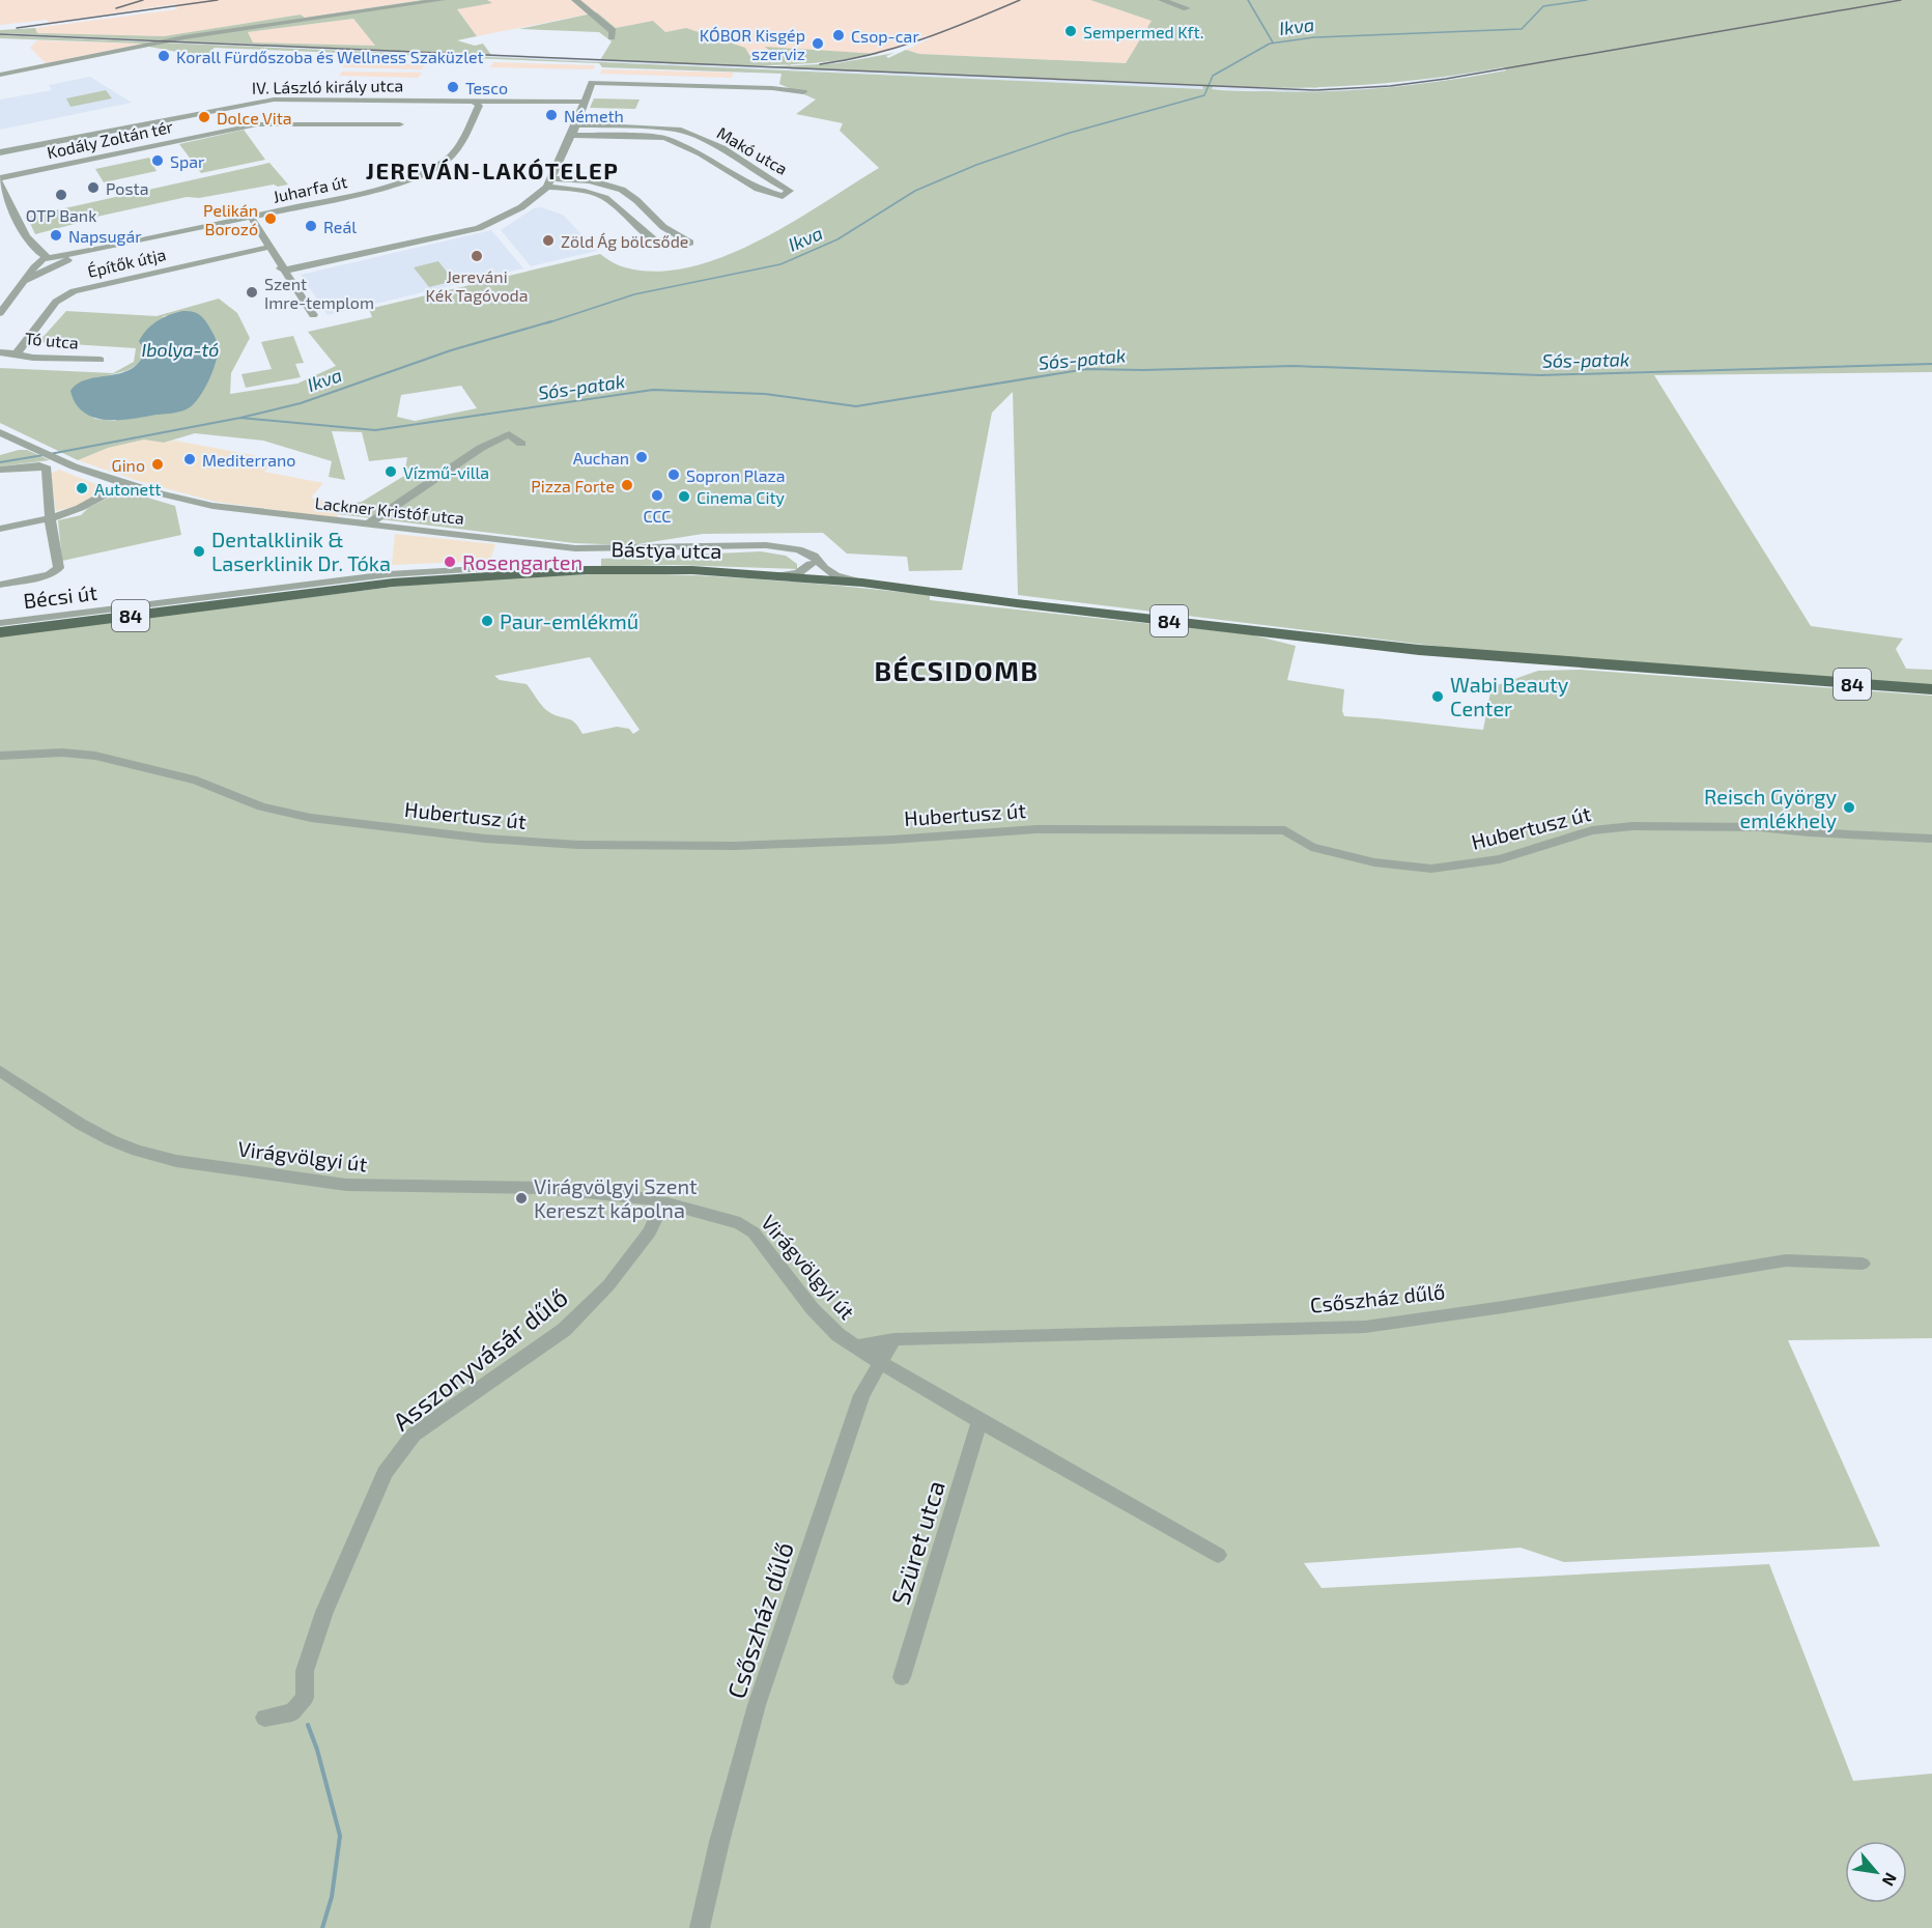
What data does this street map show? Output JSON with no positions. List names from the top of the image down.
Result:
{
  "streets": {
    "main road": ["Bástya utca", "84"],
    "street": [
      "IV. László király utca",
      "Kodály Zoltán tér",
      "Makó utca",
      "Juharfa út",
      "Építők útja",
      "Tó utca",
      "Lackner Kristóf utca",
      "Bécsi út",
      "Hubertusz út",
      "Virágvölgyi út",
      "Csőszház dűlő",
      "Asszonyvásár dűlő",
      "Szüret utca"
    ]
  },
  "crossings": [
    ["IV. László király utca", "Juharfa út"],
    ["Építők útja", "Tó utca"],
    ["Lackner Kristóf utca", "Bástya utca"],
    ["Lackner Kristóf utca", "84"],
    ["Bástya utca", "84"],
    ["Virágvölgyi út", "Csőszház dűlő"],
    ["Virágvölgyi út", "Asszonyvásár dűlő"],
    ["Virágvölgyi út", "Szüret utca"]
  ],
  "districts": ["JEREVÁN-LAKÓTELEP", "BÉCSIDOMB"],
  "water": ["Ikva", "Ibolya-tó", "Sós-patak"],
  "places": [
    "Sempermed Kft.",
    "Csop-car",
    "KÓBOR Kisgép szerviz",
    "Korall Fürdőszoba és Wellness Szaküzlet",
    "Tesco",
    "Németh",
    "Dolce Vita",
    "Spar",
    "Posta",
    "OTP Bank",
    "Pelikán Borozó",
    "Reál",
    "Napsugár",
    "Zöld Ág bölcsőde",
    "Jereváni Kék Tagóvoda",
    "Szent Imre-templom",
    "Auchan",
    "Mediterrano",
    "Gino",
    "Vízmű-villa",
    "Sopron Plaza",
    "Pizza Forte",
    "Autonett",
    "CCC",
    "Cinema City",
    "Dentalklinik & Laserklinik Dr. Tóka",
    "Rosengarten",
    "Paur-emlékmű",
    "Wabi Beauty Center",
    "Reisch György emlékhely",
    "Virágvölgyi Szent Kereszt kápolna"
  ],
  "north": "bottom right"
}
